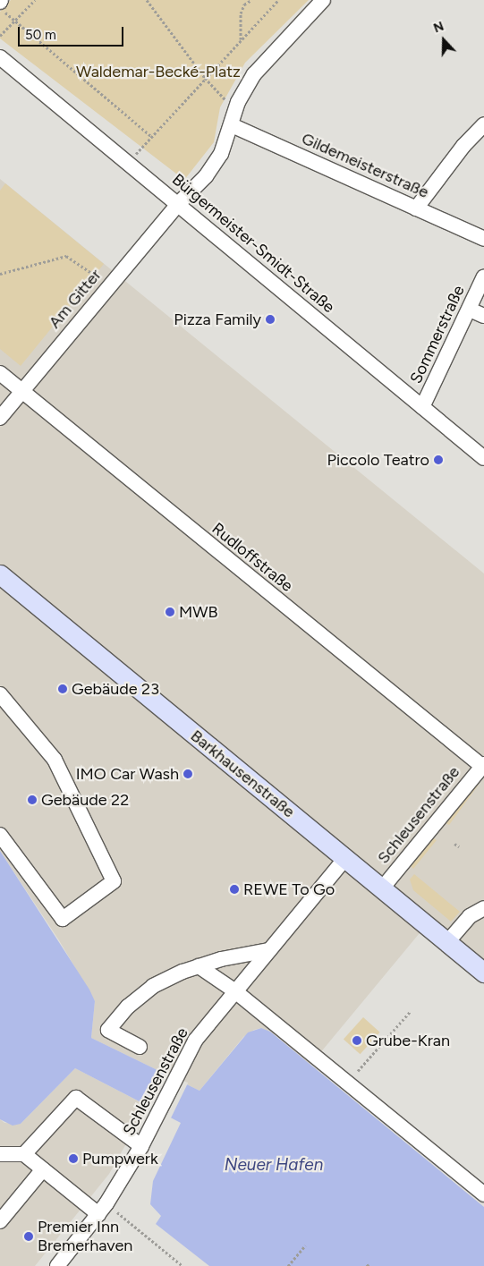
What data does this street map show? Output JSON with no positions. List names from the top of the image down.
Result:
{
  "streets": {
    "main road": ["Barkhausenstraße"],
    "street": [
      "Gildemeisterstraße",
      "Bürgermeister-Smidt-Straße",
      "Am Gitter",
      "Sommerstraße",
      "Rudloffstraße",
      "Schleusenstraße"
    ]
  },
  "crossings": [
    ["Bürgermeister-Smidt-Straße", "Am Gitter"],
    ["Bürgermeister-Smidt-Straße", "Sommerstraße"],
    ["Am Gitter", "Rudloffstraße"],
    ["Rudloffstraße", "Schleusenstraße"],
    ["Barkhausenstraße", "Schleusenstraße"]
  ],
  "water": ["Neuer Hafen"],
  "parks": ["Waldemar-Becké-Platz"],
  "places": [
    "Pizza Family",
    "Piccolo Teatro",
    "MWB",
    "Gebäude 23",
    "IMO Car Wash",
    "Gebäude 22",
    "REWE To Go",
    "Grube-Kran",
    "Pumpwerk",
    "Premier Inn Bremerhaven"
  ],
  "scale_bar": "50 m",
  "north": "top"
}
